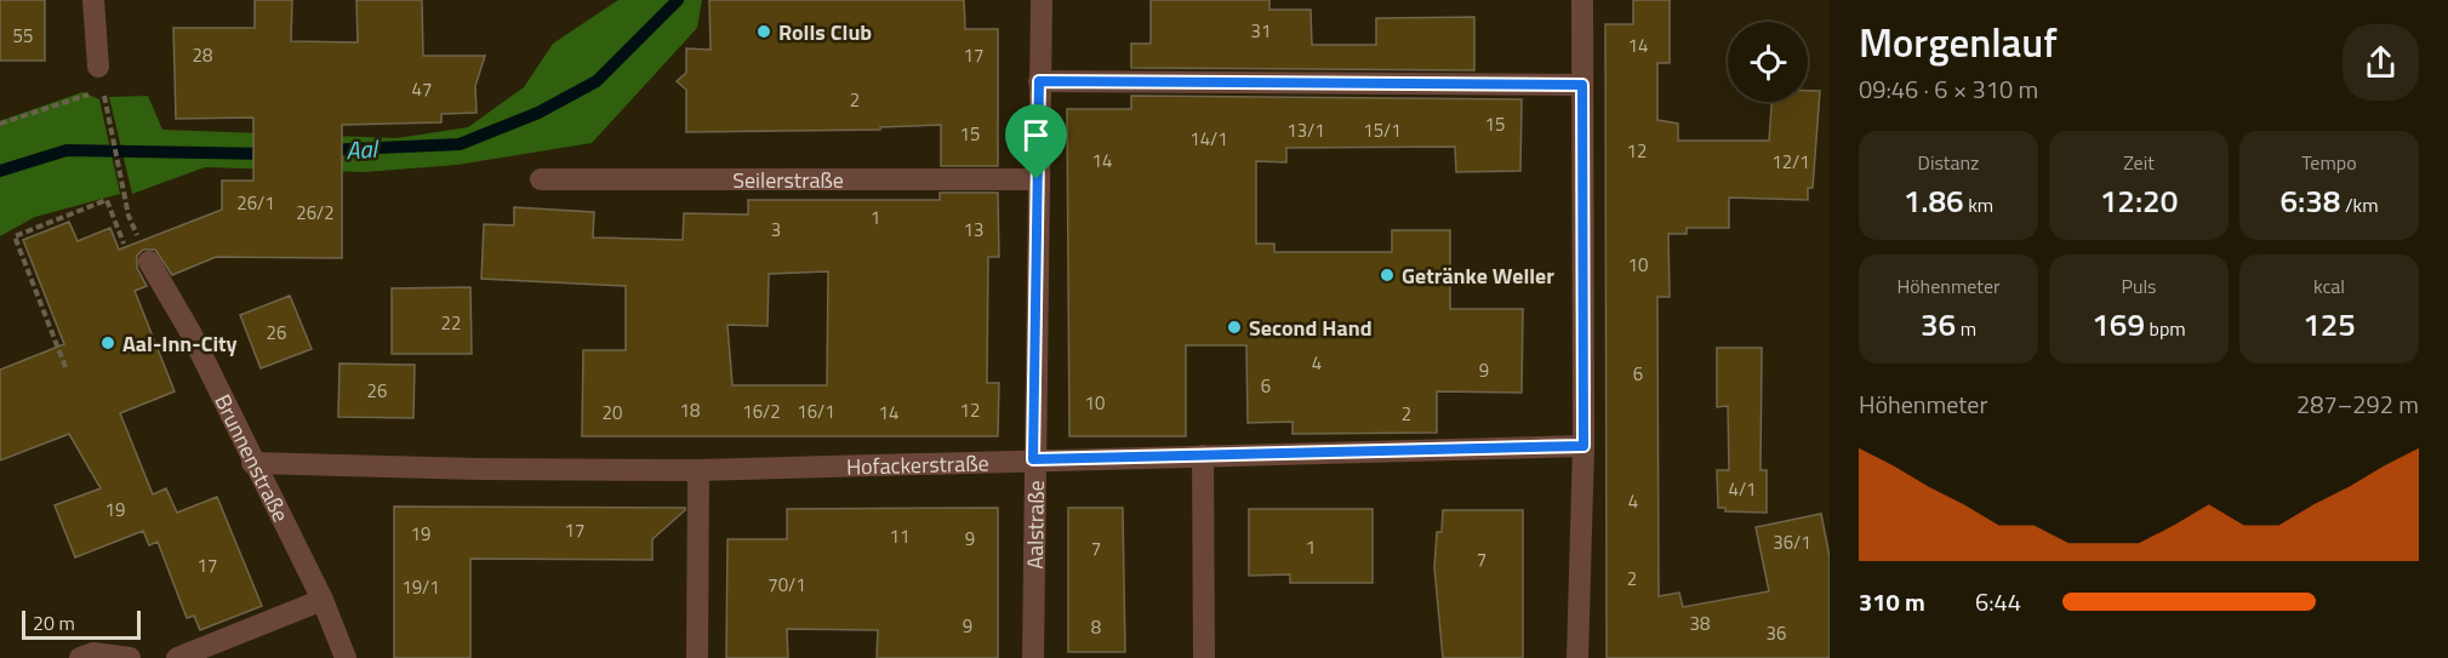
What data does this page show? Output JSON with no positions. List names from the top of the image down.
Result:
{
  "streets": {
    "street": [
      "Seilerstraße",
      "Brunnenstraße",
      "Hofackerstraße",
      "Aalstraße"
    ]
  },
  "crossings": [
    ["Seilerstraße", "Aalstraße"],
    ["Brunnenstraße", "Hofackerstraße"],
    ["Hofackerstraße", "Aalstraße"]
  ],
  "water": ["Aal"],
  "places": [
    "Rolls Club",
    "Getränke Weller",
    "Second Hand",
    "Aal-Inn-City"
  ],
  "house_numbers": [
    "31",
    "55",
    "14",
    "28",
    "17",
    "47",
    "2",
    "15",
    "13/1",
    "15/1",
    "15",
    "14/1",
    "12",
    "14",
    "12/1",
    "26/1",
    "26/2",
    "1",
    "3",
    "13",
    "10",
    "22",
    "26",
    "4",
    "9",
    "6",
    "6",
    "26",
    "10",
    "18",
    "12",
    "16/2",
    "16/1",
    "20",
    "14",
    "2",
    "4/1",
    "4",
    "19",
    "17",
    "19",
    "11",
    "9",
    "36/1",
    "1",
    "7",
    "7",
    "17",
    "2",
    "70/1",
    "19/1",
    "38",
    "9",
    "8",
    "36"
  ],
  "scale_bar": "20 m",
  "page": {
    "heading": ["Morgenlauf", "09:46 · 6 × 310 m"],
    "stats": [
      ["Distanz", "1.86 km"],
      ["Zeit", "12:20"],
      ["Tempo", "6:38 /km"],
      ["Höhenmeter", "36 m"],
      ["Puls", "169 bpm"],
      ["kcal", "125"]
    ],
    "chart": ["Höhenmeter", "287–292 m"],
    "list": [
      {
        "name": "310 m",
        "note": "6:44"
      }
    ],
    "scale": "20 m"
  }
}
